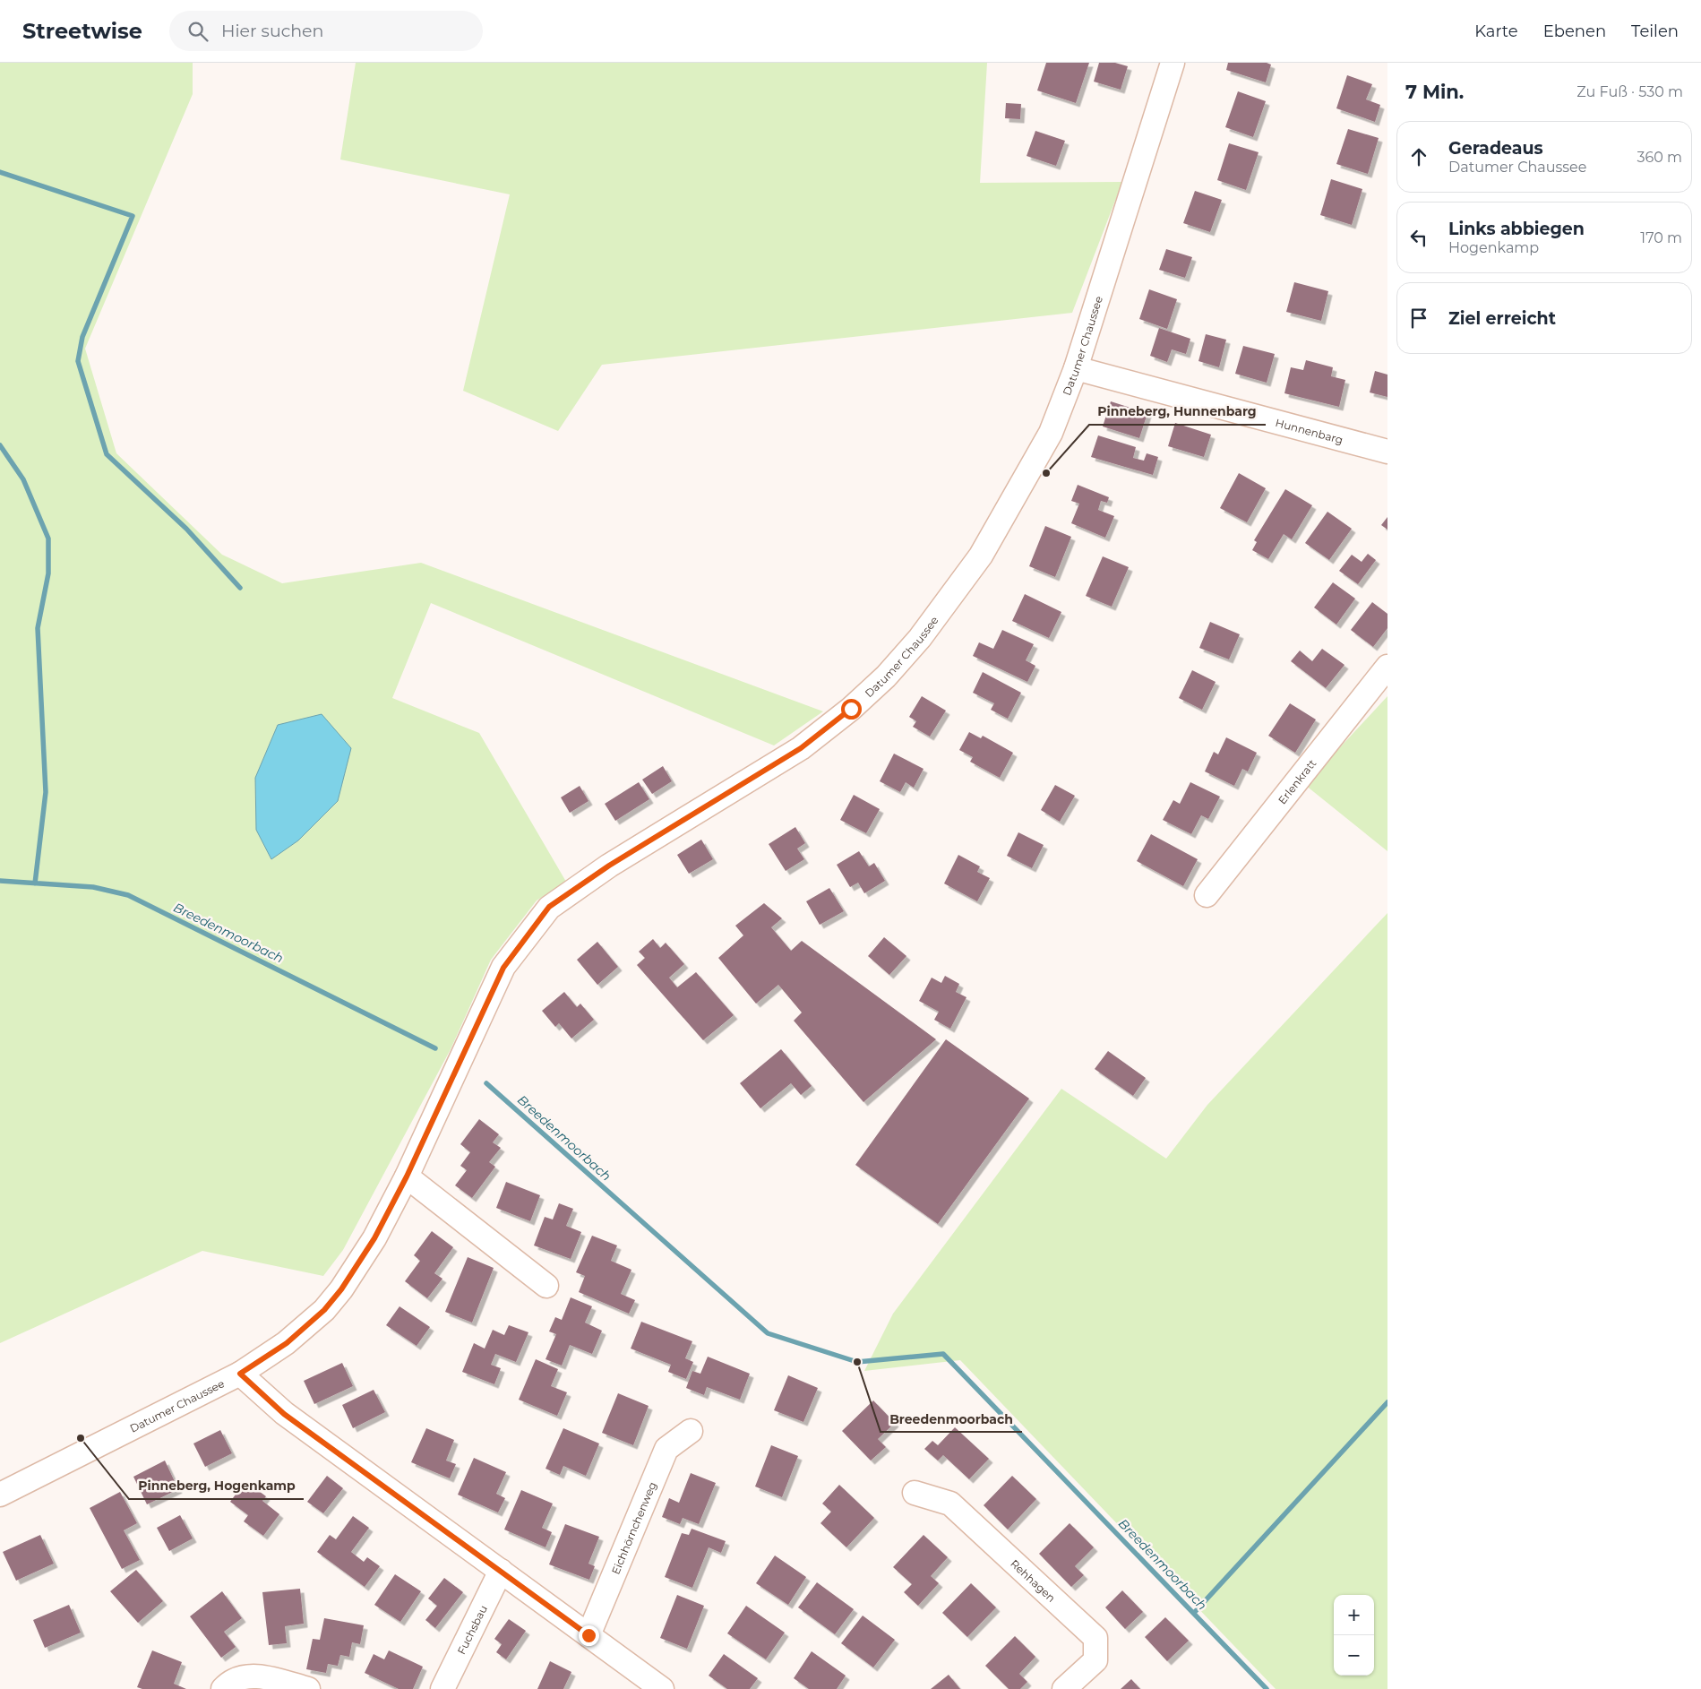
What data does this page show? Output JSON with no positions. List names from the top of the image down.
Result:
{
  "streets": {
    "street": [
      "Datumer Chaussee",
      "Hunnenbarg",
      "Erlenkratt",
      "Eichhörnchenweg",
      "Rehhagen",
      "Fuchsbau"
    ]
  },
  "crossings": [
    ["Datumer Chaussee", "Hunnenbarg"]
  ],
  "water": ["Breedenmoorbach"],
  "places": ["Pinneberg, Hunnenbarg", "Breedenmoorbach", "Pinneberg, Hogenkamp"],
  "page": {
    "header": "Streetwise",
    "search": "Hier suchen",
    "nav": ["Karte", "Ebenen", "Teilen"],
    "heading": ["7 Min.", "Zu Fuß · 530 m"],
    "list": [
      ["Geradeaus", "Datumer Chaussee", "360 m"],
      ["Links abbiegen", "Hogenkamp", "170 m"],
      "Ziel erreicht"
    ],
    "map_buttons": ["+", "−"]
  }
}
